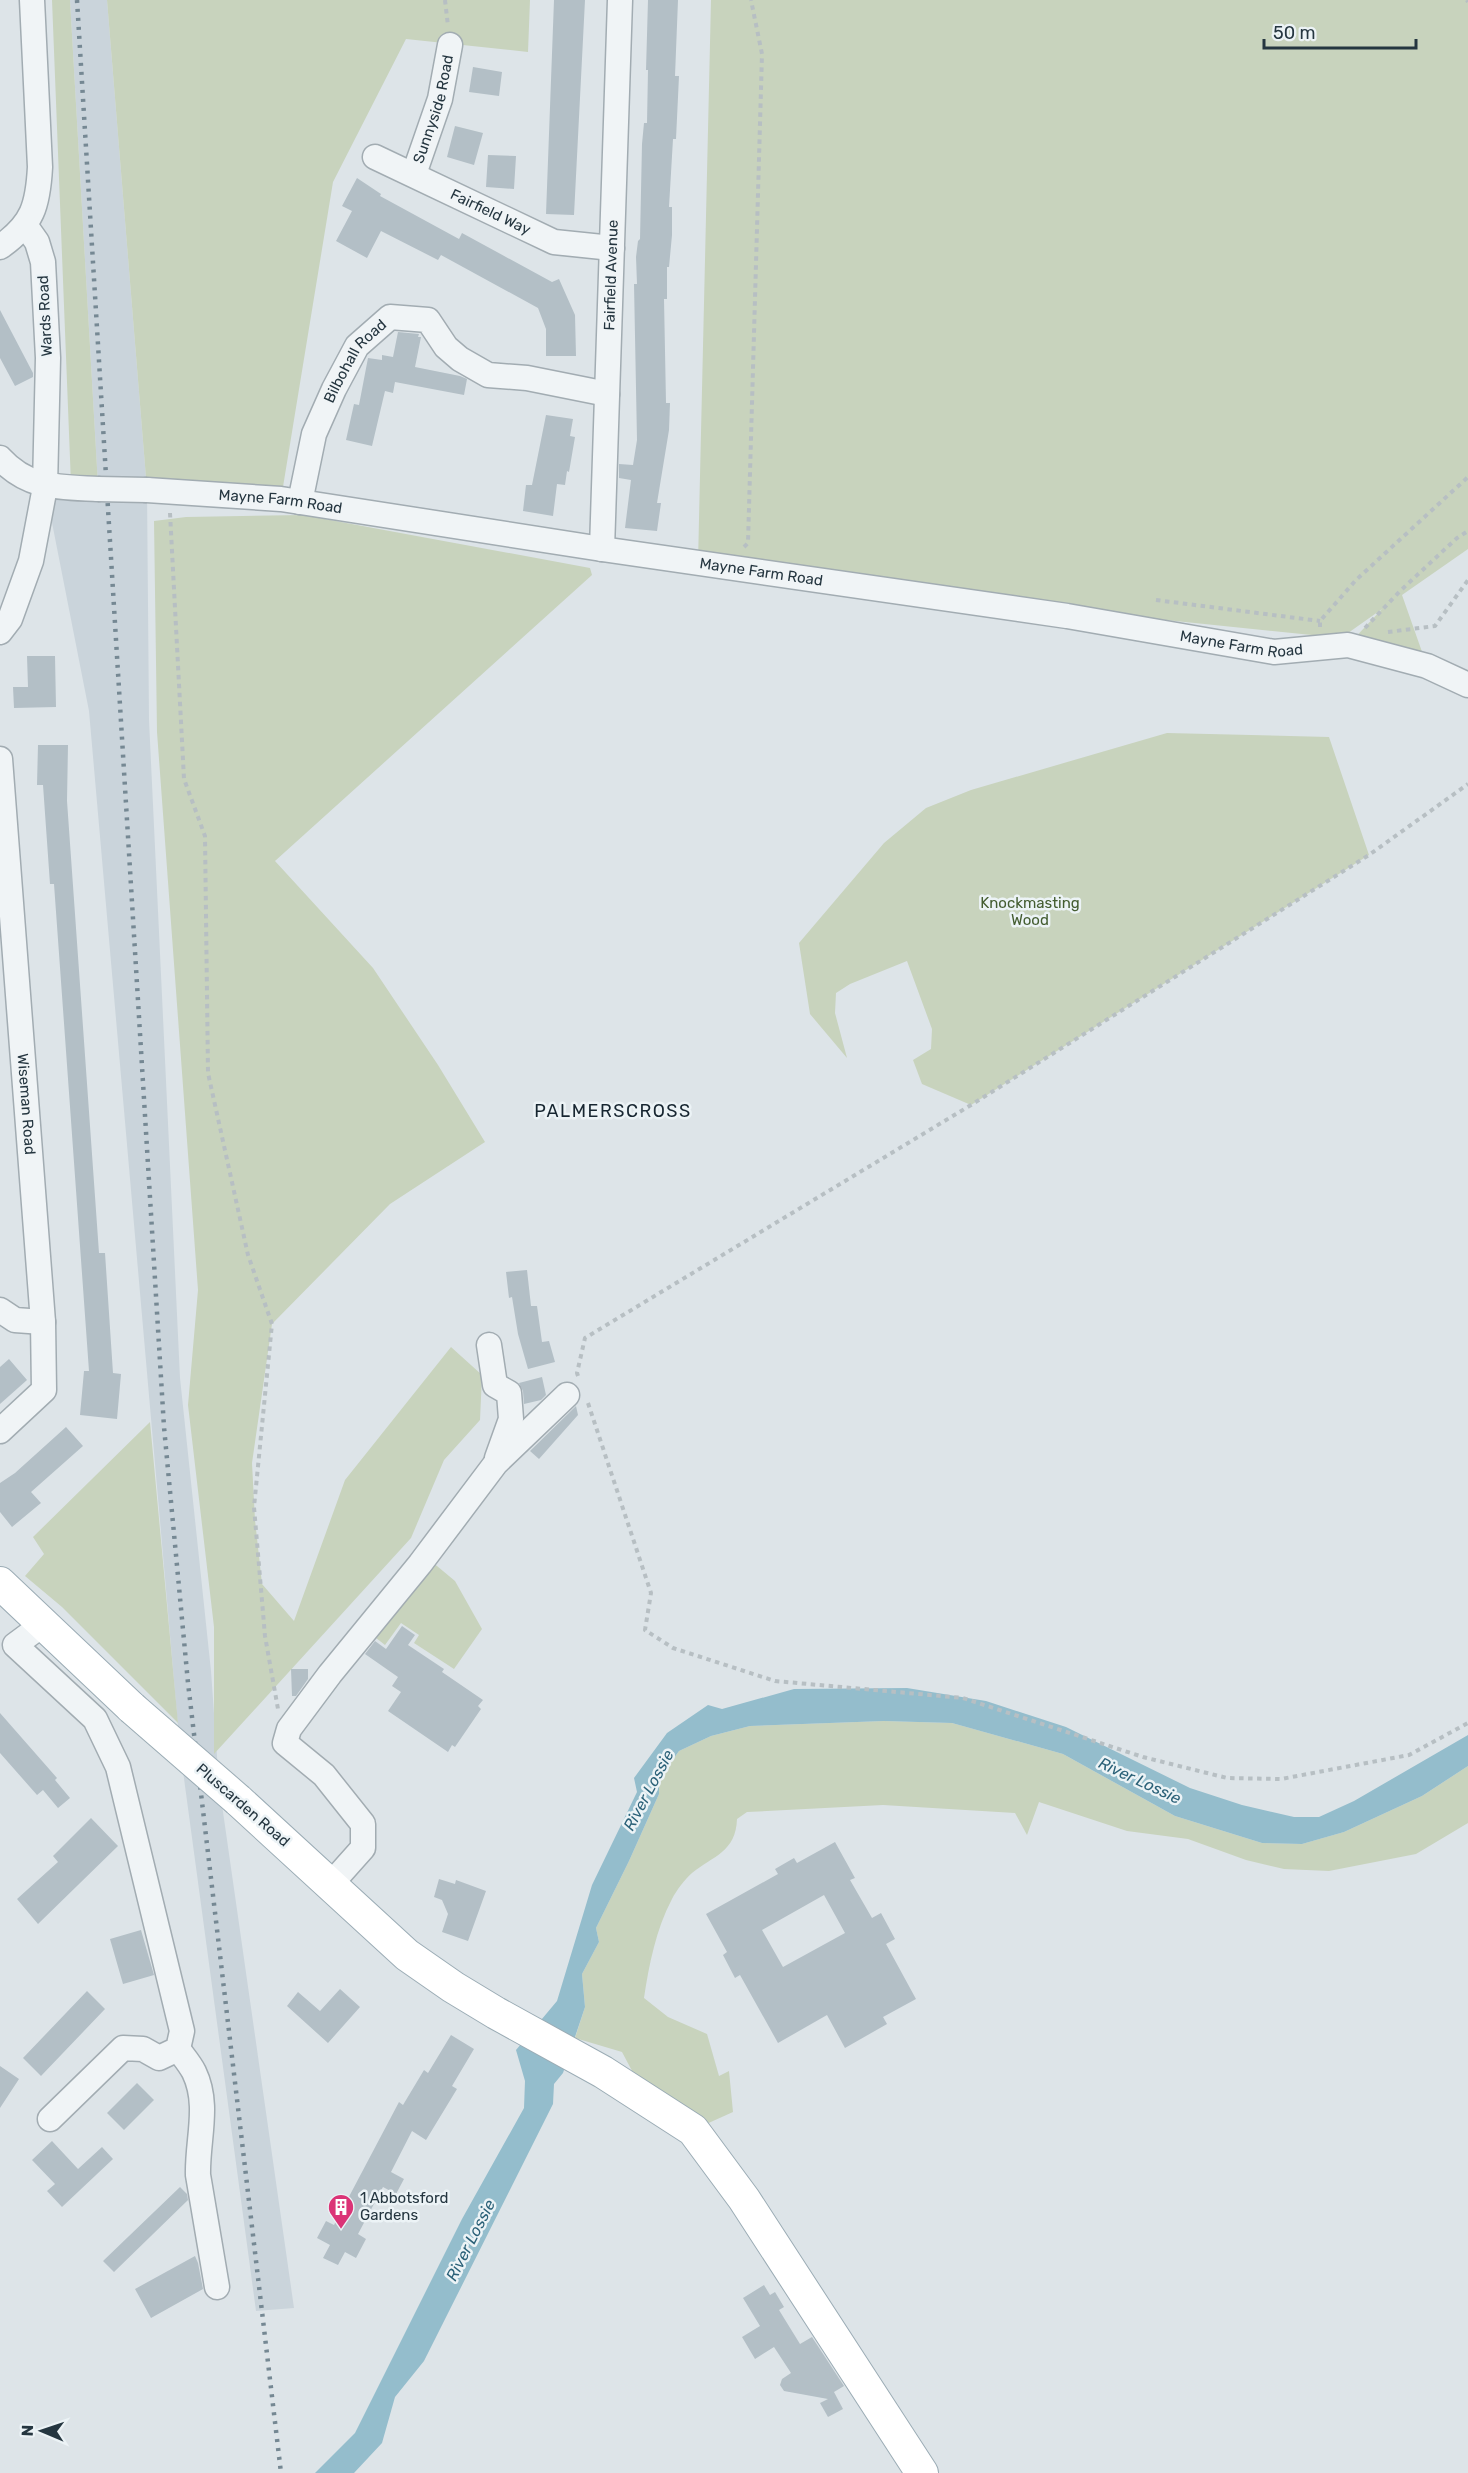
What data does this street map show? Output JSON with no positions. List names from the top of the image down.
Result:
{
  "streets": {
    "main road": ["Pluscarden Road"],
    "street": [
      "Sunnyside Road",
      "Fairfield Way",
      "Fairfield Avenue",
      "Wards Road",
      "Bilbohall Road",
      "Mayne Farm Road",
      "Wiseman Road"
    ]
  },
  "crossings": [
    ["Sunnyside Road", "Fairfield Way"],
    ["Fairfield Way", "Fairfield Avenue"],
    ["Fairfield Avenue", "Bilbohall Road"],
    ["Fairfield Avenue", "Mayne Farm Road"],
    ["Wards Road", "Mayne Farm Road"],
    ["Bilbohall Road", "Mayne Farm Road"]
  ],
  "districts": ["PALMERSCROSS"],
  "water": ["River Lossie"],
  "parks": ["Knockmasting Wood"],
  "places": {
    "building": ["1 Abbotsford Gardens"]
  },
  "scale_bar": "50 m",
  "north": "left"
}
